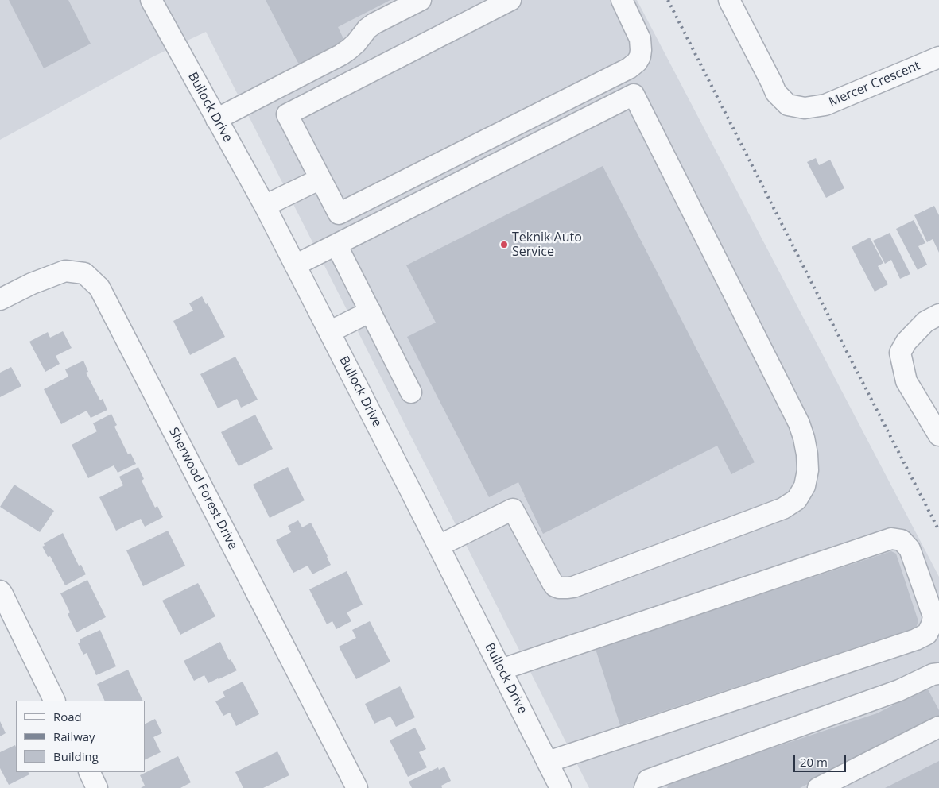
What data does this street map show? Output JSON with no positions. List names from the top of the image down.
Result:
{
  "streets": {
    "street": ["Mercer Crescent", "Bullock Drive", "Sherwood Forest Drive"]
  },
  "places": ["Teknik Auto Service"],
  "legend": ["Road", "Railway", "Building"],
  "scale_bar": "20 m"
}
